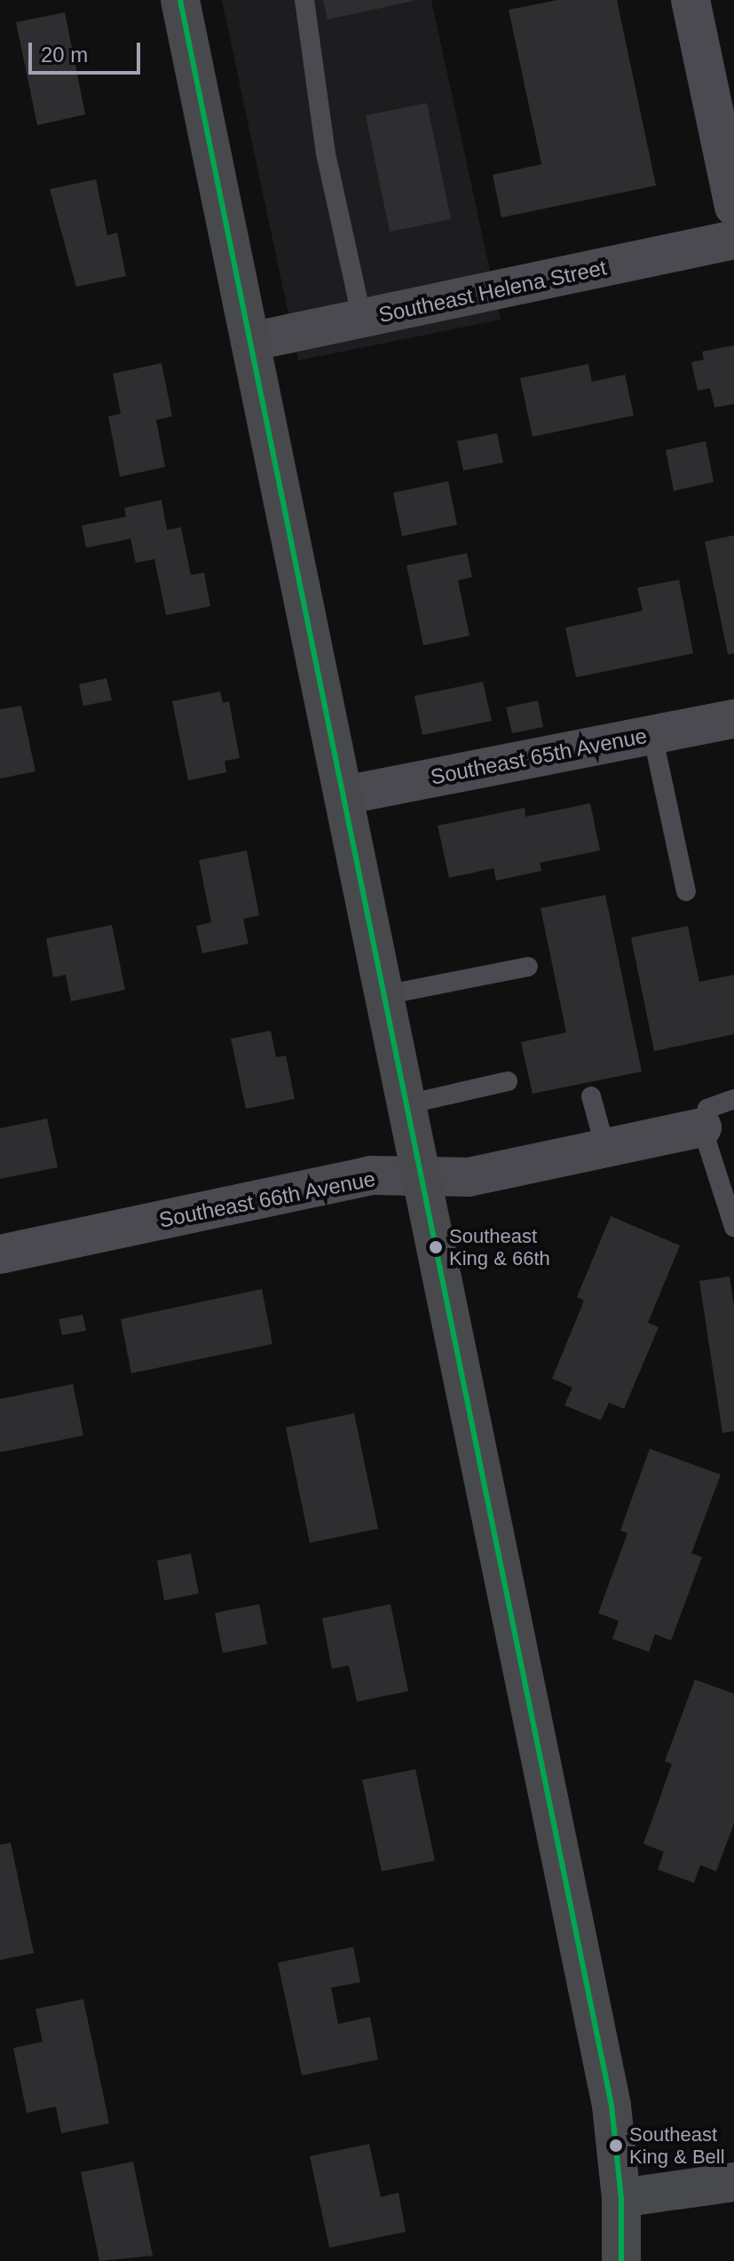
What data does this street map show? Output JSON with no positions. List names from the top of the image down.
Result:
{
  "streets": {
    "street": ["Southeast Helena Street", "Southeast 65th Avenue", "Southeast 66th Avenue"]
  },
  "places": ["Southeast King & 66th", "Southeast King & Bell"],
  "scale_bar": "20 m"
}
